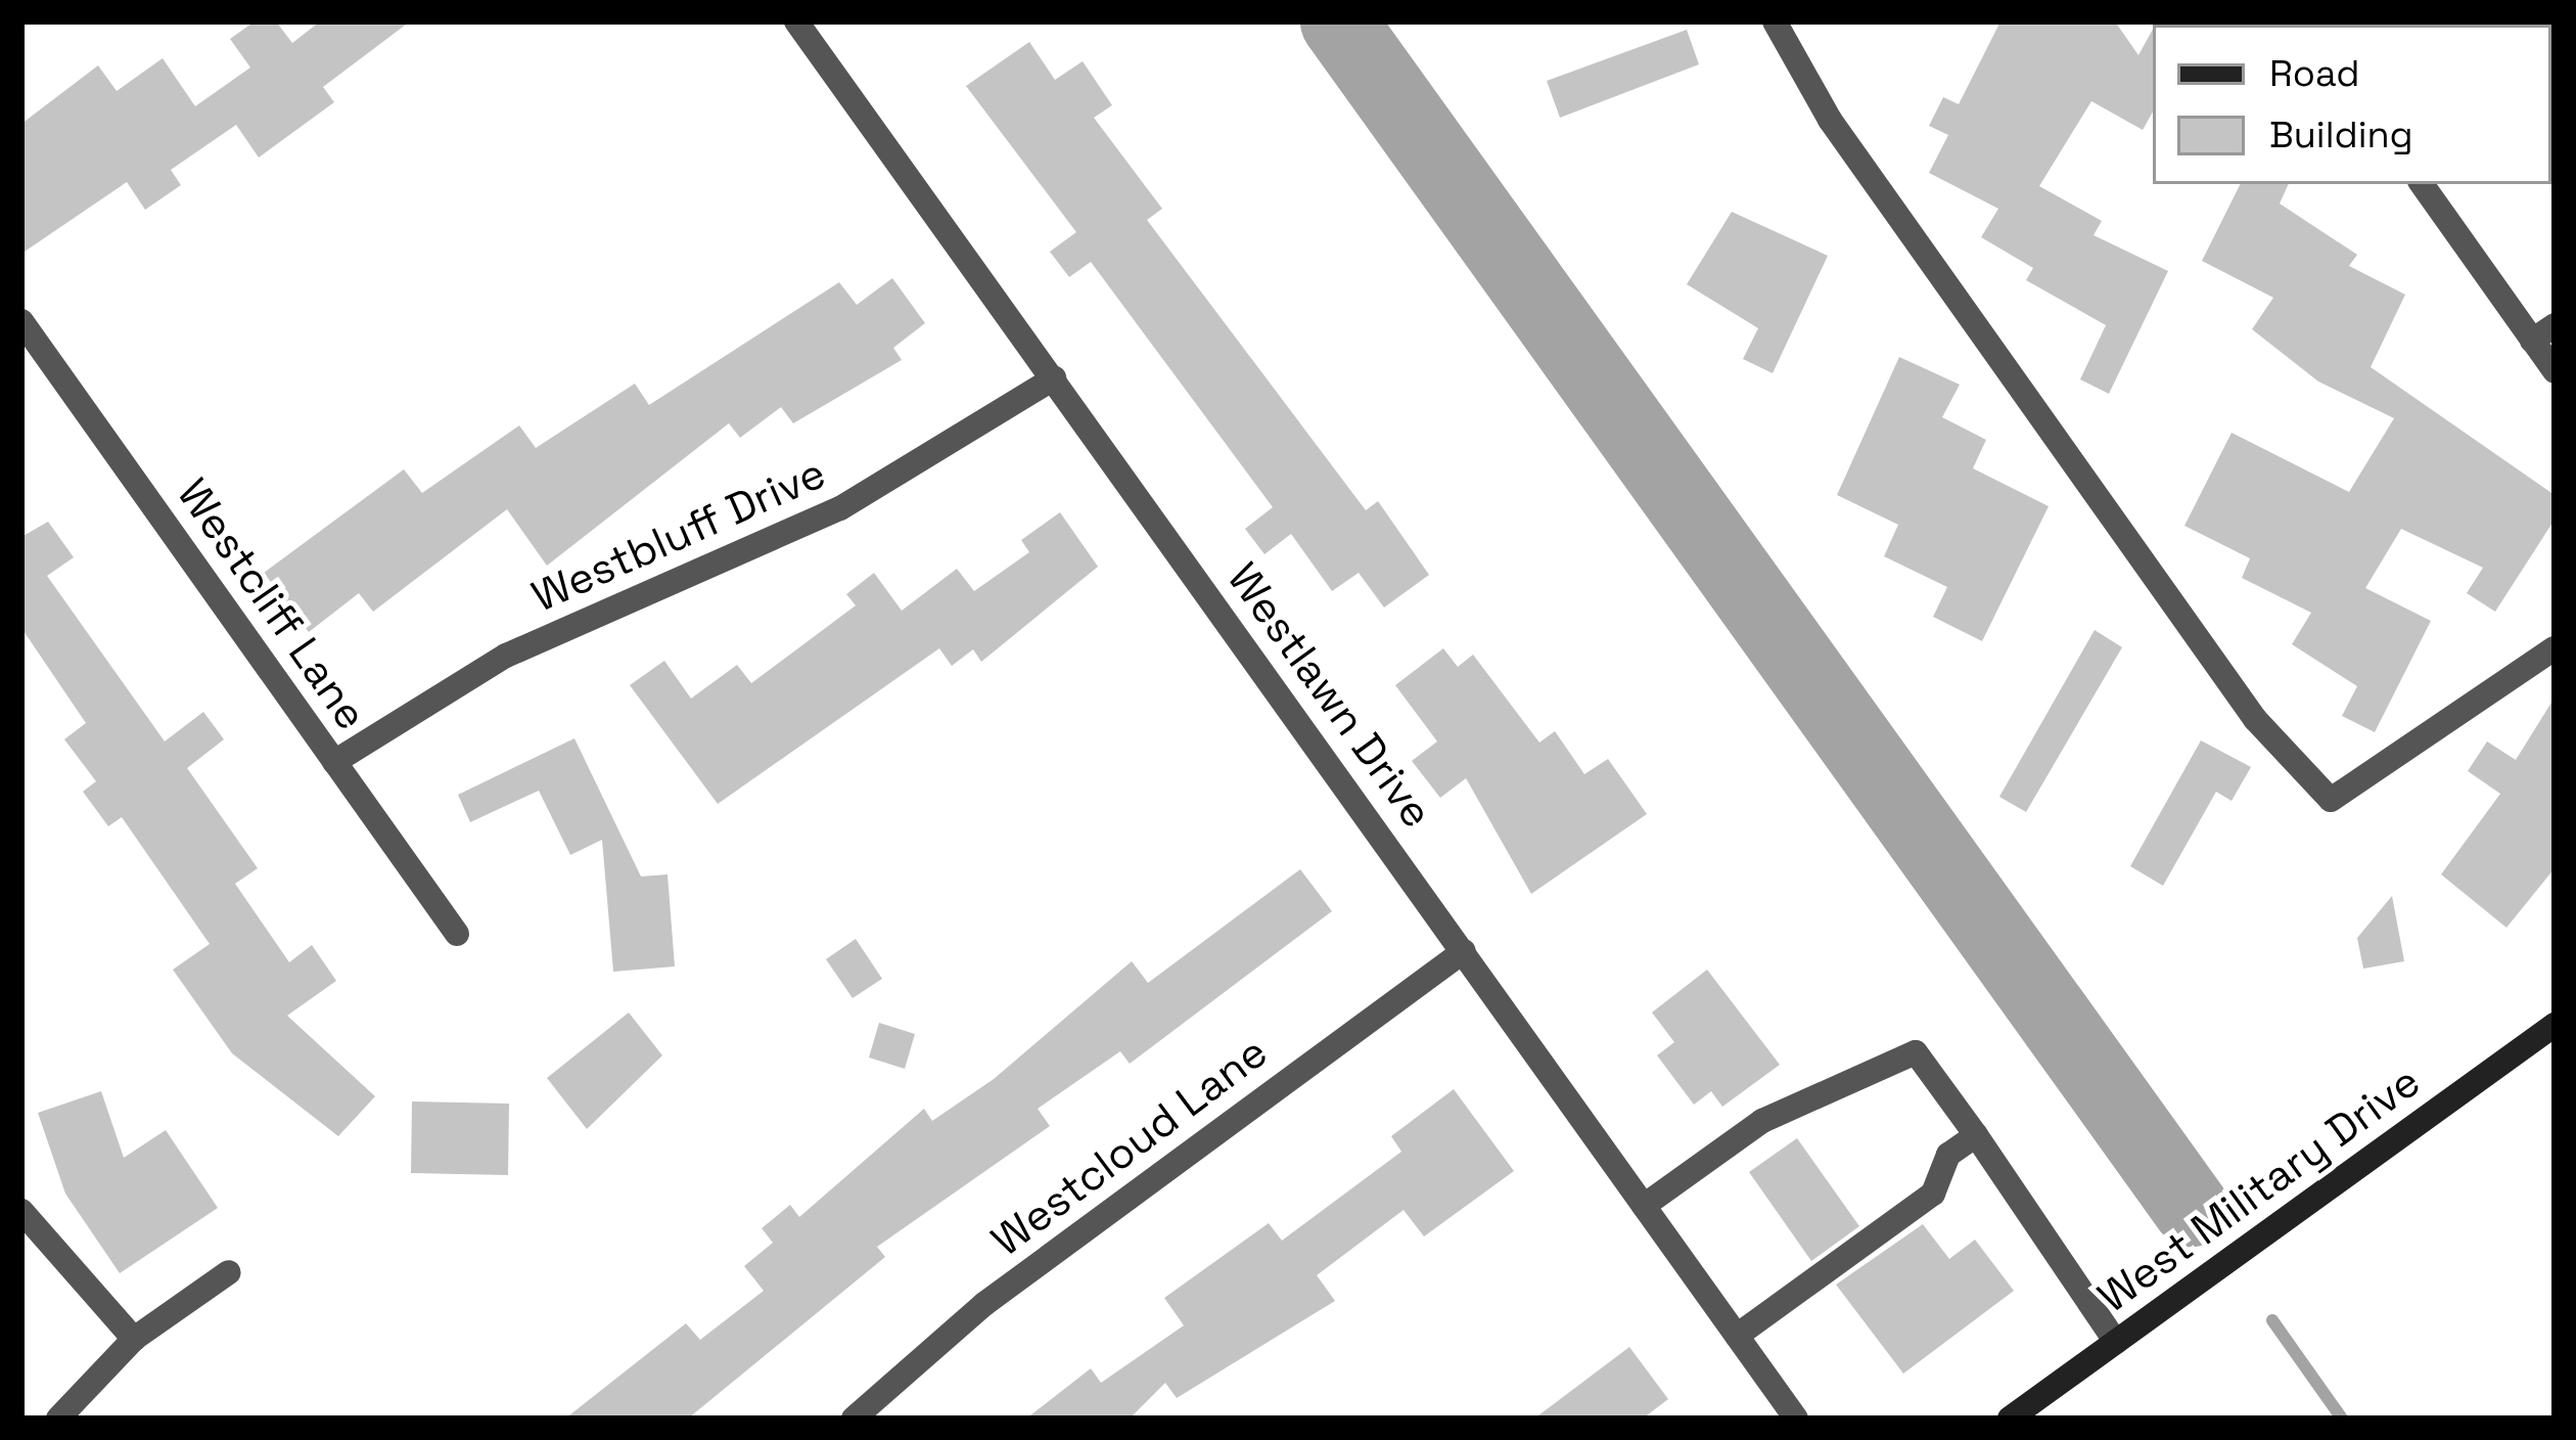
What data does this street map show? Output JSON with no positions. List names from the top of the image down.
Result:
{
  "streets": {
    "main road": ["West Military Drive"],
    "street": [
      "Westbluff Drive",
      "Westcliff Lane",
      "Westlawn Drive",
      "Westcloud Lane"
    ]
  },
  "crossings": [
    ["Westbluff Drive", "Westcliff Lane"],
    ["Westbluff Drive", "Westlawn Drive"],
    ["Westlawn Drive", "Westcloud Lane"]
  ],
  "legend": ["Road", "Building"]
}
